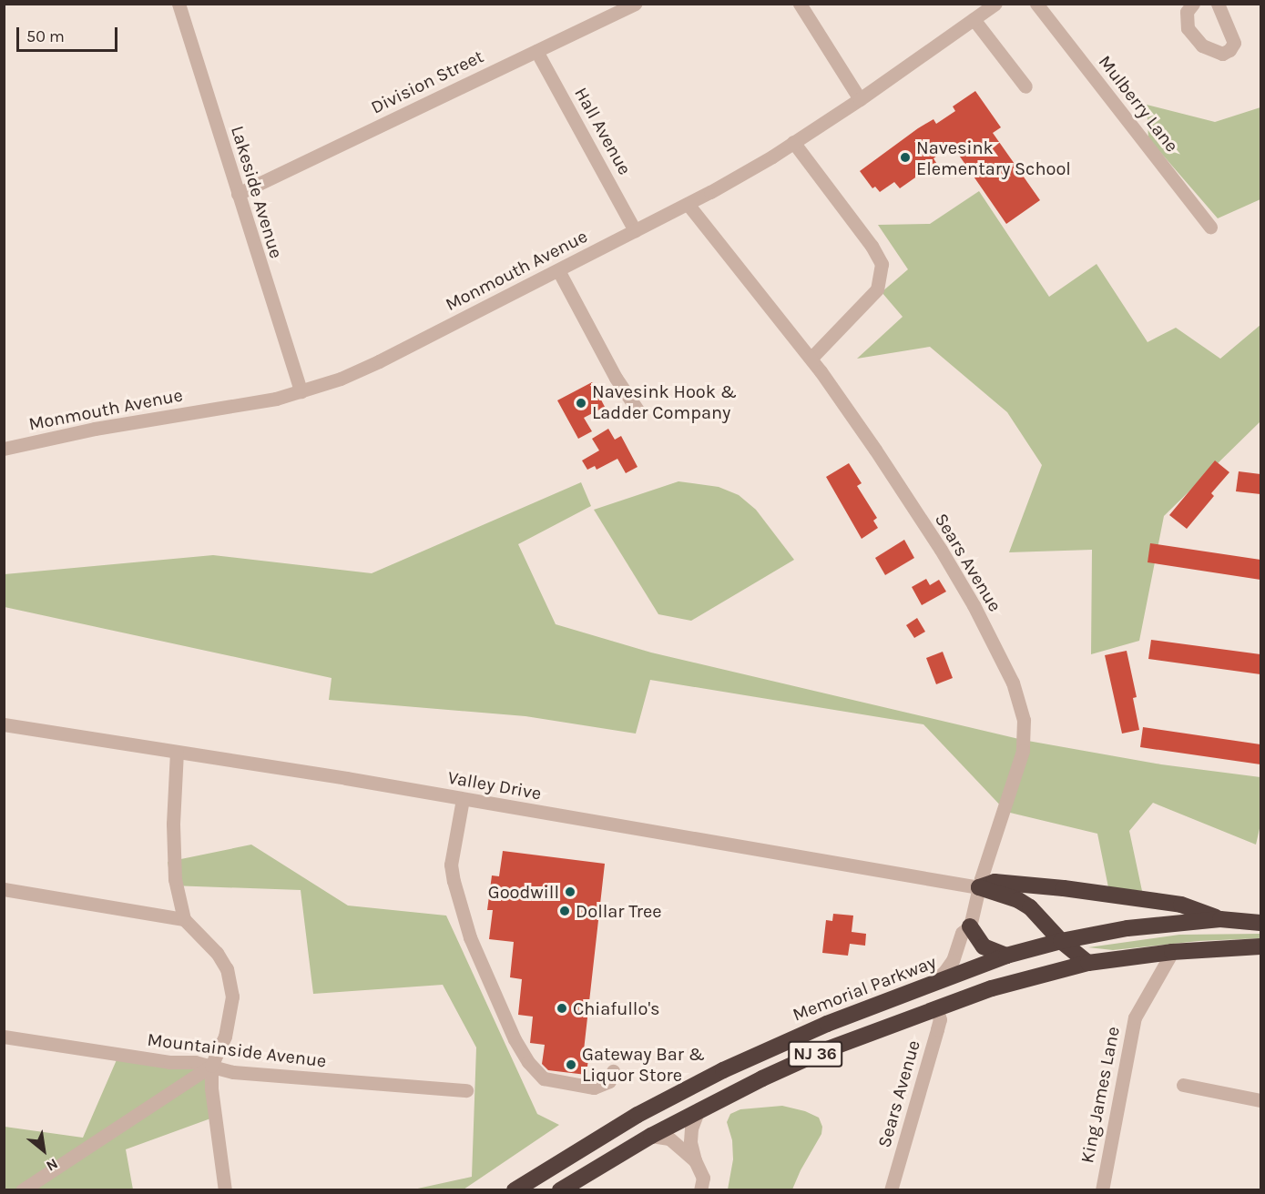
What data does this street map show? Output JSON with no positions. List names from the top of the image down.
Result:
{
  "streets": {
    "highway": ["Memorial Parkway", "NJ 36"],
    "street": [
      "Division Street",
      "Mulberry Lane",
      "Hall Avenue",
      "Lakeside Avenue",
      "Monmouth Avenue",
      "Sears Avenue",
      "Valley Drive",
      "Mountainside Avenue",
      "King James Lane"
    ]
  },
  "crossings": [
    ["Division Street", "Hall Avenue"],
    ["Division Street", "Lakeside Avenue"],
    ["Hall Avenue", "Monmouth Avenue"],
    ["Lakeside Avenue", "Monmouth Avenue"],
    ["Monmouth Avenue", "Sears Avenue"],
    ["Sears Avenue", "Valley Drive"],
    ["Sears Avenue", "Memorial Parkway"],
    ["Sears Avenue", "NJ 36"],
    ["NJ 36", "King James Lane"]
  ],
  "places": [
    "Navesink Elementary School",
    "Navesink Hook & Ladder Company",
    "Goodwill",
    "Dollar Tree",
    "Chiafullo's",
    "Gateway Bar & Liquor Store"
  ],
  "scale_bar": "50 m",
  "north": "bottom right"
}
